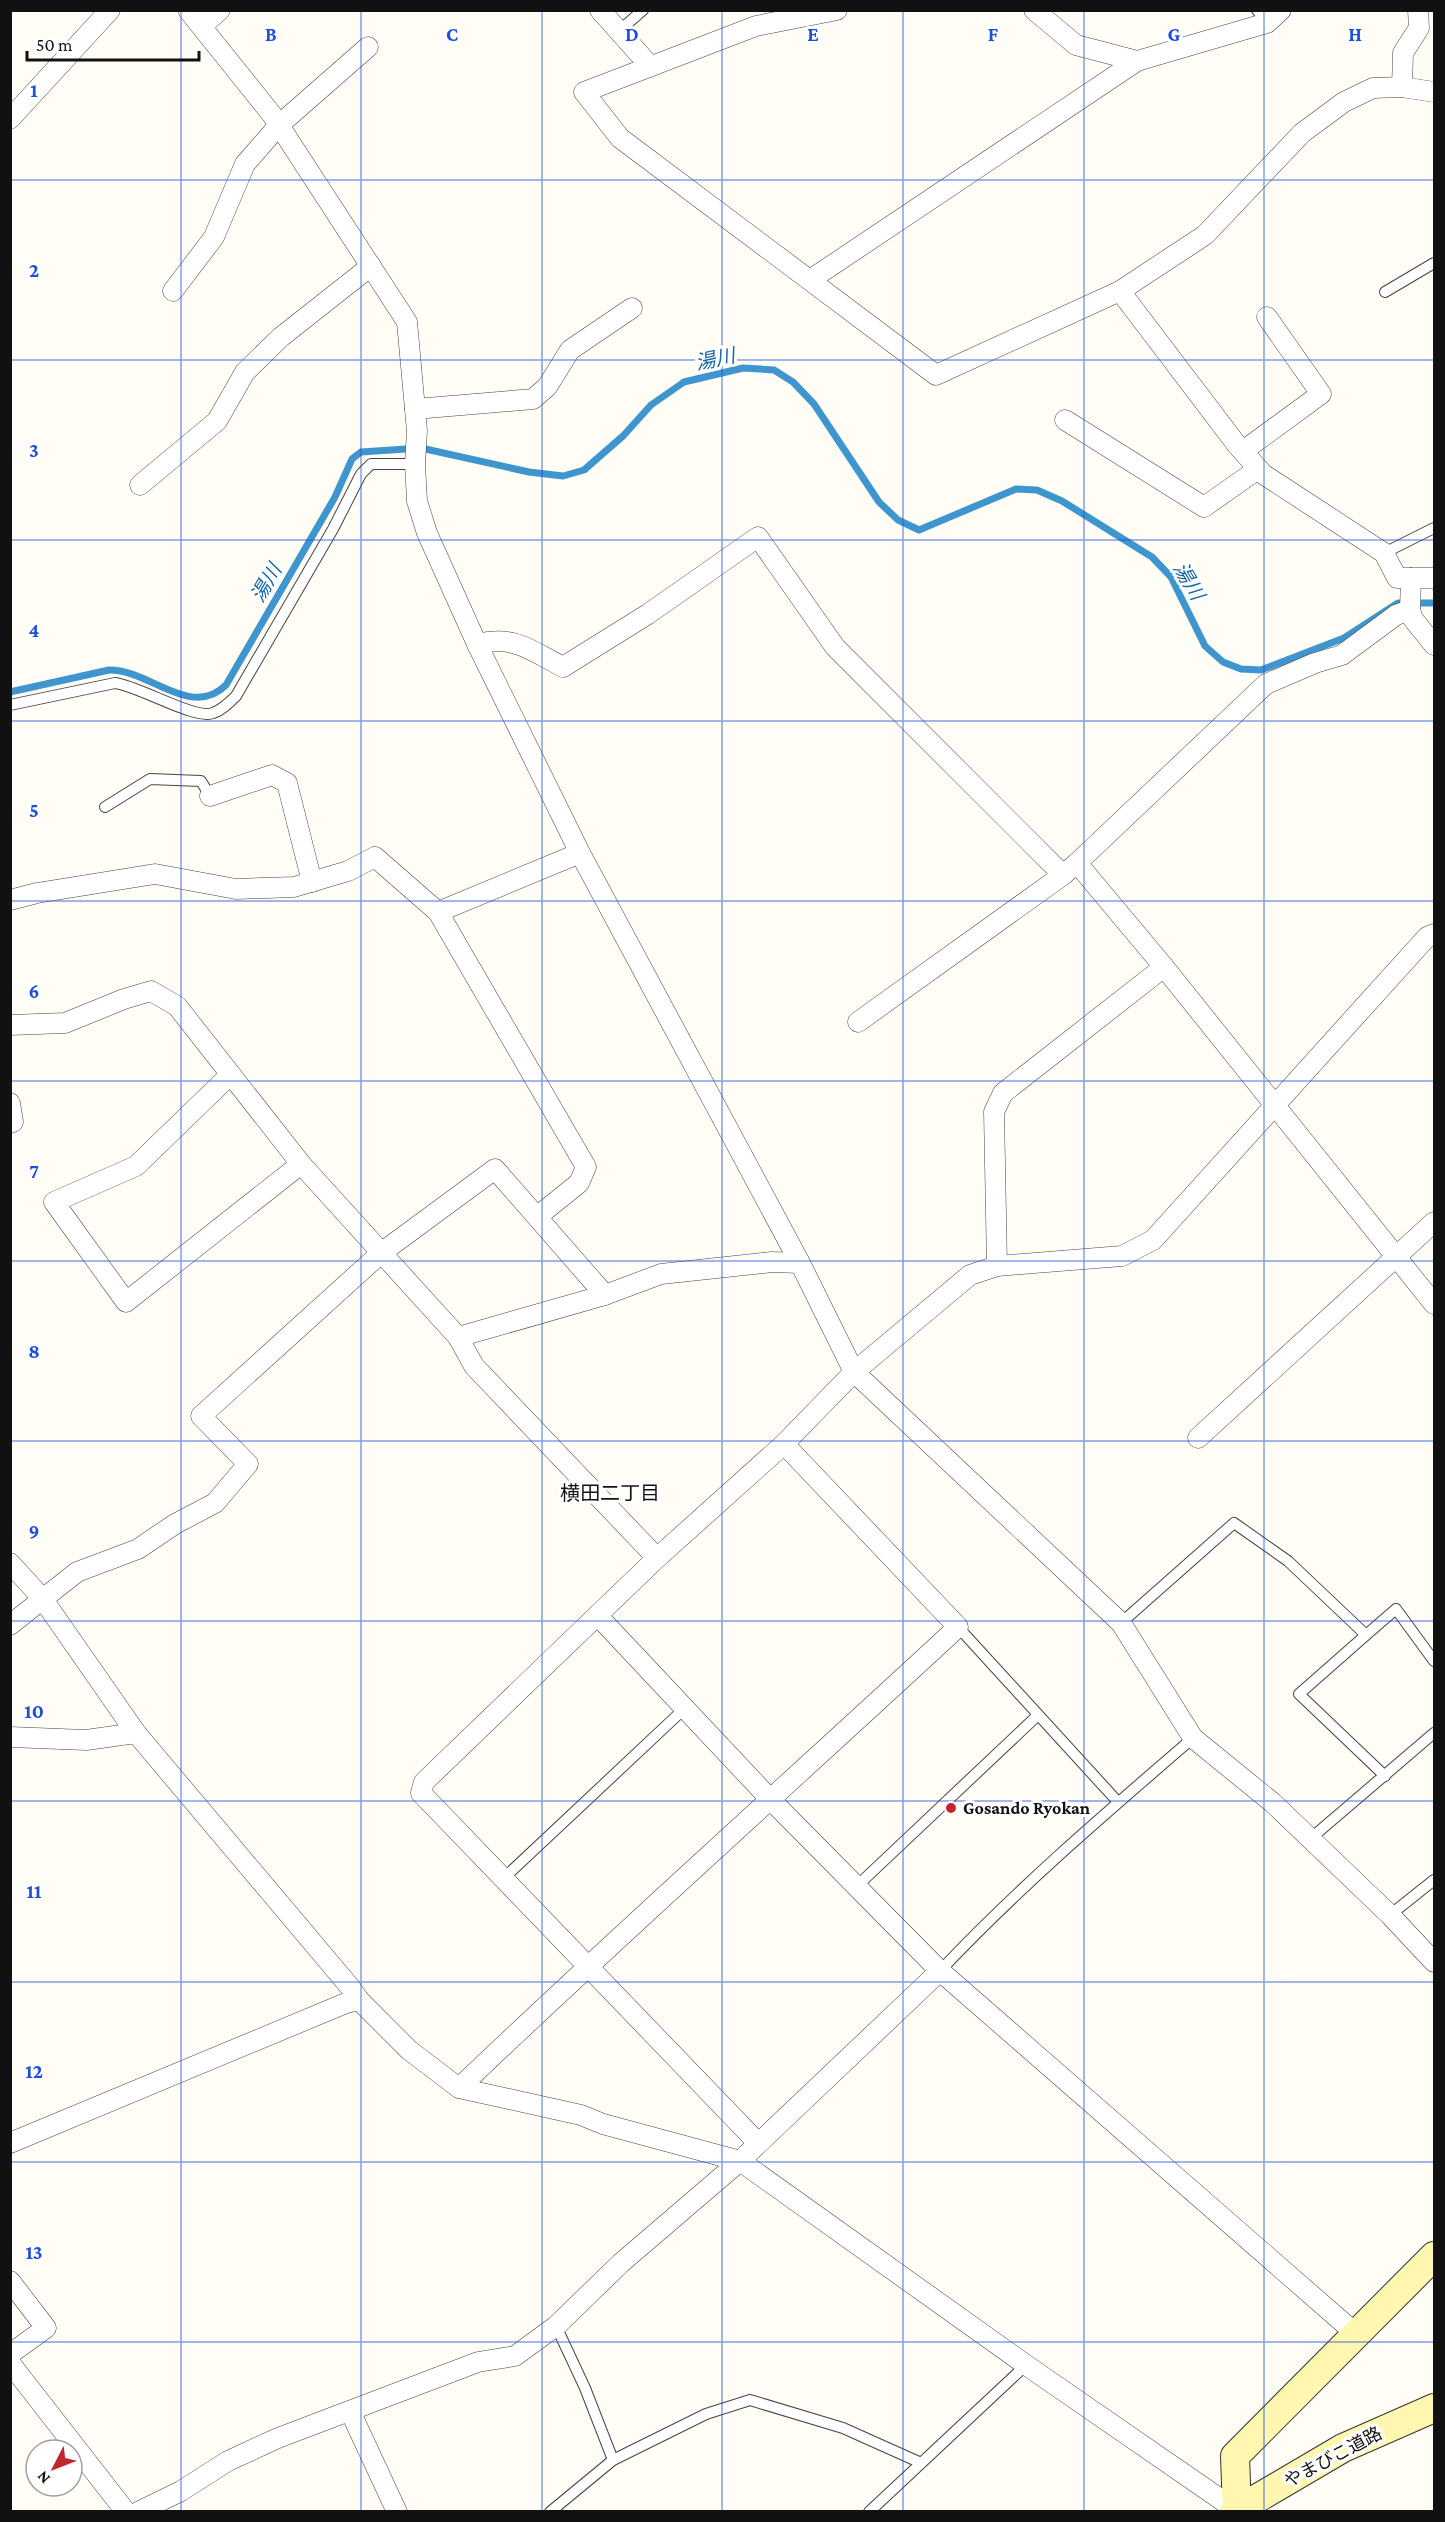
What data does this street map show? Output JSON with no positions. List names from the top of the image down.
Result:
{
  "streets": {
    "street": ["やまびこ道路"]
  },
  "districts": ["横田二丁目"],
  "water": ["湯川"],
  "places": ["Gosando Ryokan"],
  "scale_bar": "50 m",
  "north": "bottom left",
  "grid": {
    "columns": [
      "B",
      "C",
      "D",
      "E",
      "F",
      "G",
      "H"
    ],
    "rows": [
      "1",
      "2",
      "3",
      "4",
      "5",
      "6",
      "7",
      "8",
      "9",
      "10",
      "11",
      "12",
      "13"
    ]
  }
}
